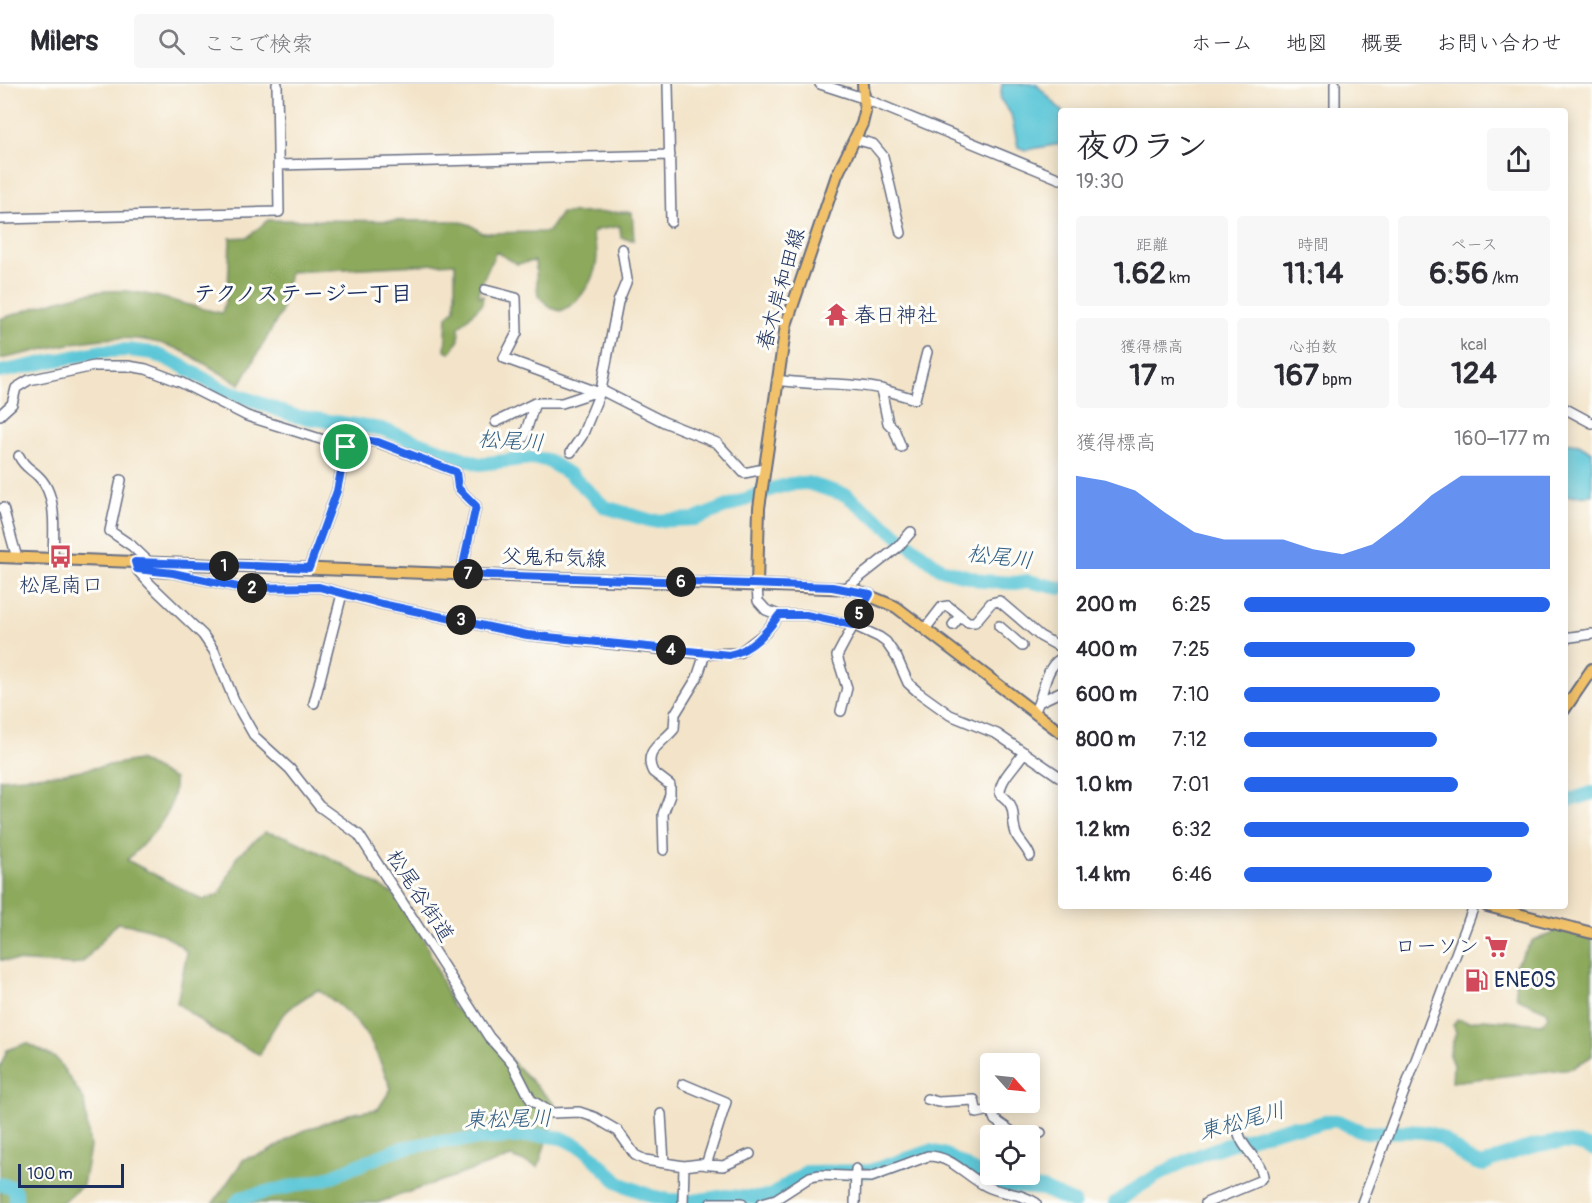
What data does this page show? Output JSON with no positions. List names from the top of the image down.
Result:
{
  "streets": {
    "main road": ["春木岸和田線", "父鬼和気線"],
    "street": ["松尾谷街道"]
  },
  "crossings": [
    ["春木岸和田線", "父鬼和気線"],
    ["父鬼和気線", "松尾谷街道"]
  ],
  "districts": ["テクノステージ一丁目"],
  "water": ["松尾川", "東松尾川"],
  "places": {
    "temple": ["春日神社"],
    "bus stop": ["松尾南口"],
    "supermarket": ["ローソン"],
    "fuel station": ["ENEOS"]
  },
  "scale_bar": "100 m",
  "north": "bottom right",
  "page": {
    "header": "Milers",
    "search": "ここで検索",
    "nav": [
      "ホーム",
      "地図",
      "概要",
      "お問い合わせ"
    ],
    "heading": ["夜のラン", "19:30"],
    "stats": [
      ["距離", "1.62 km"],
      ["時間", "11:14"],
      ["ペース", "6:56 /km"],
      ["獲得標高", "17 m"],
      ["心拍数", "167 bpm"],
      ["kcal", "124"]
    ],
    "chart": ["獲得標高", "160–177 m"],
    "pins": [
      "1",
      "7",
      "6",
      "2",
      "5",
      "3",
      "4"
    ],
    "list": [
      {
        "name": "200 m",
        "note": "6:25"
      },
      {
        "name": "400 m",
        "note": "7:25"
      },
      {
        "name": "600 m",
        "note": "7:10"
      },
      {
        "name": "800 m",
        "note": "7:12"
      },
      {
        "name": "1.0 km",
        "note": "7:01"
      },
      {
        "name": "1.2 km",
        "note": "6:32"
      },
      {
        "name": "1.4 km",
        "note": "6:46"
      }
    ],
    "scale": "100 m"
  }
}
